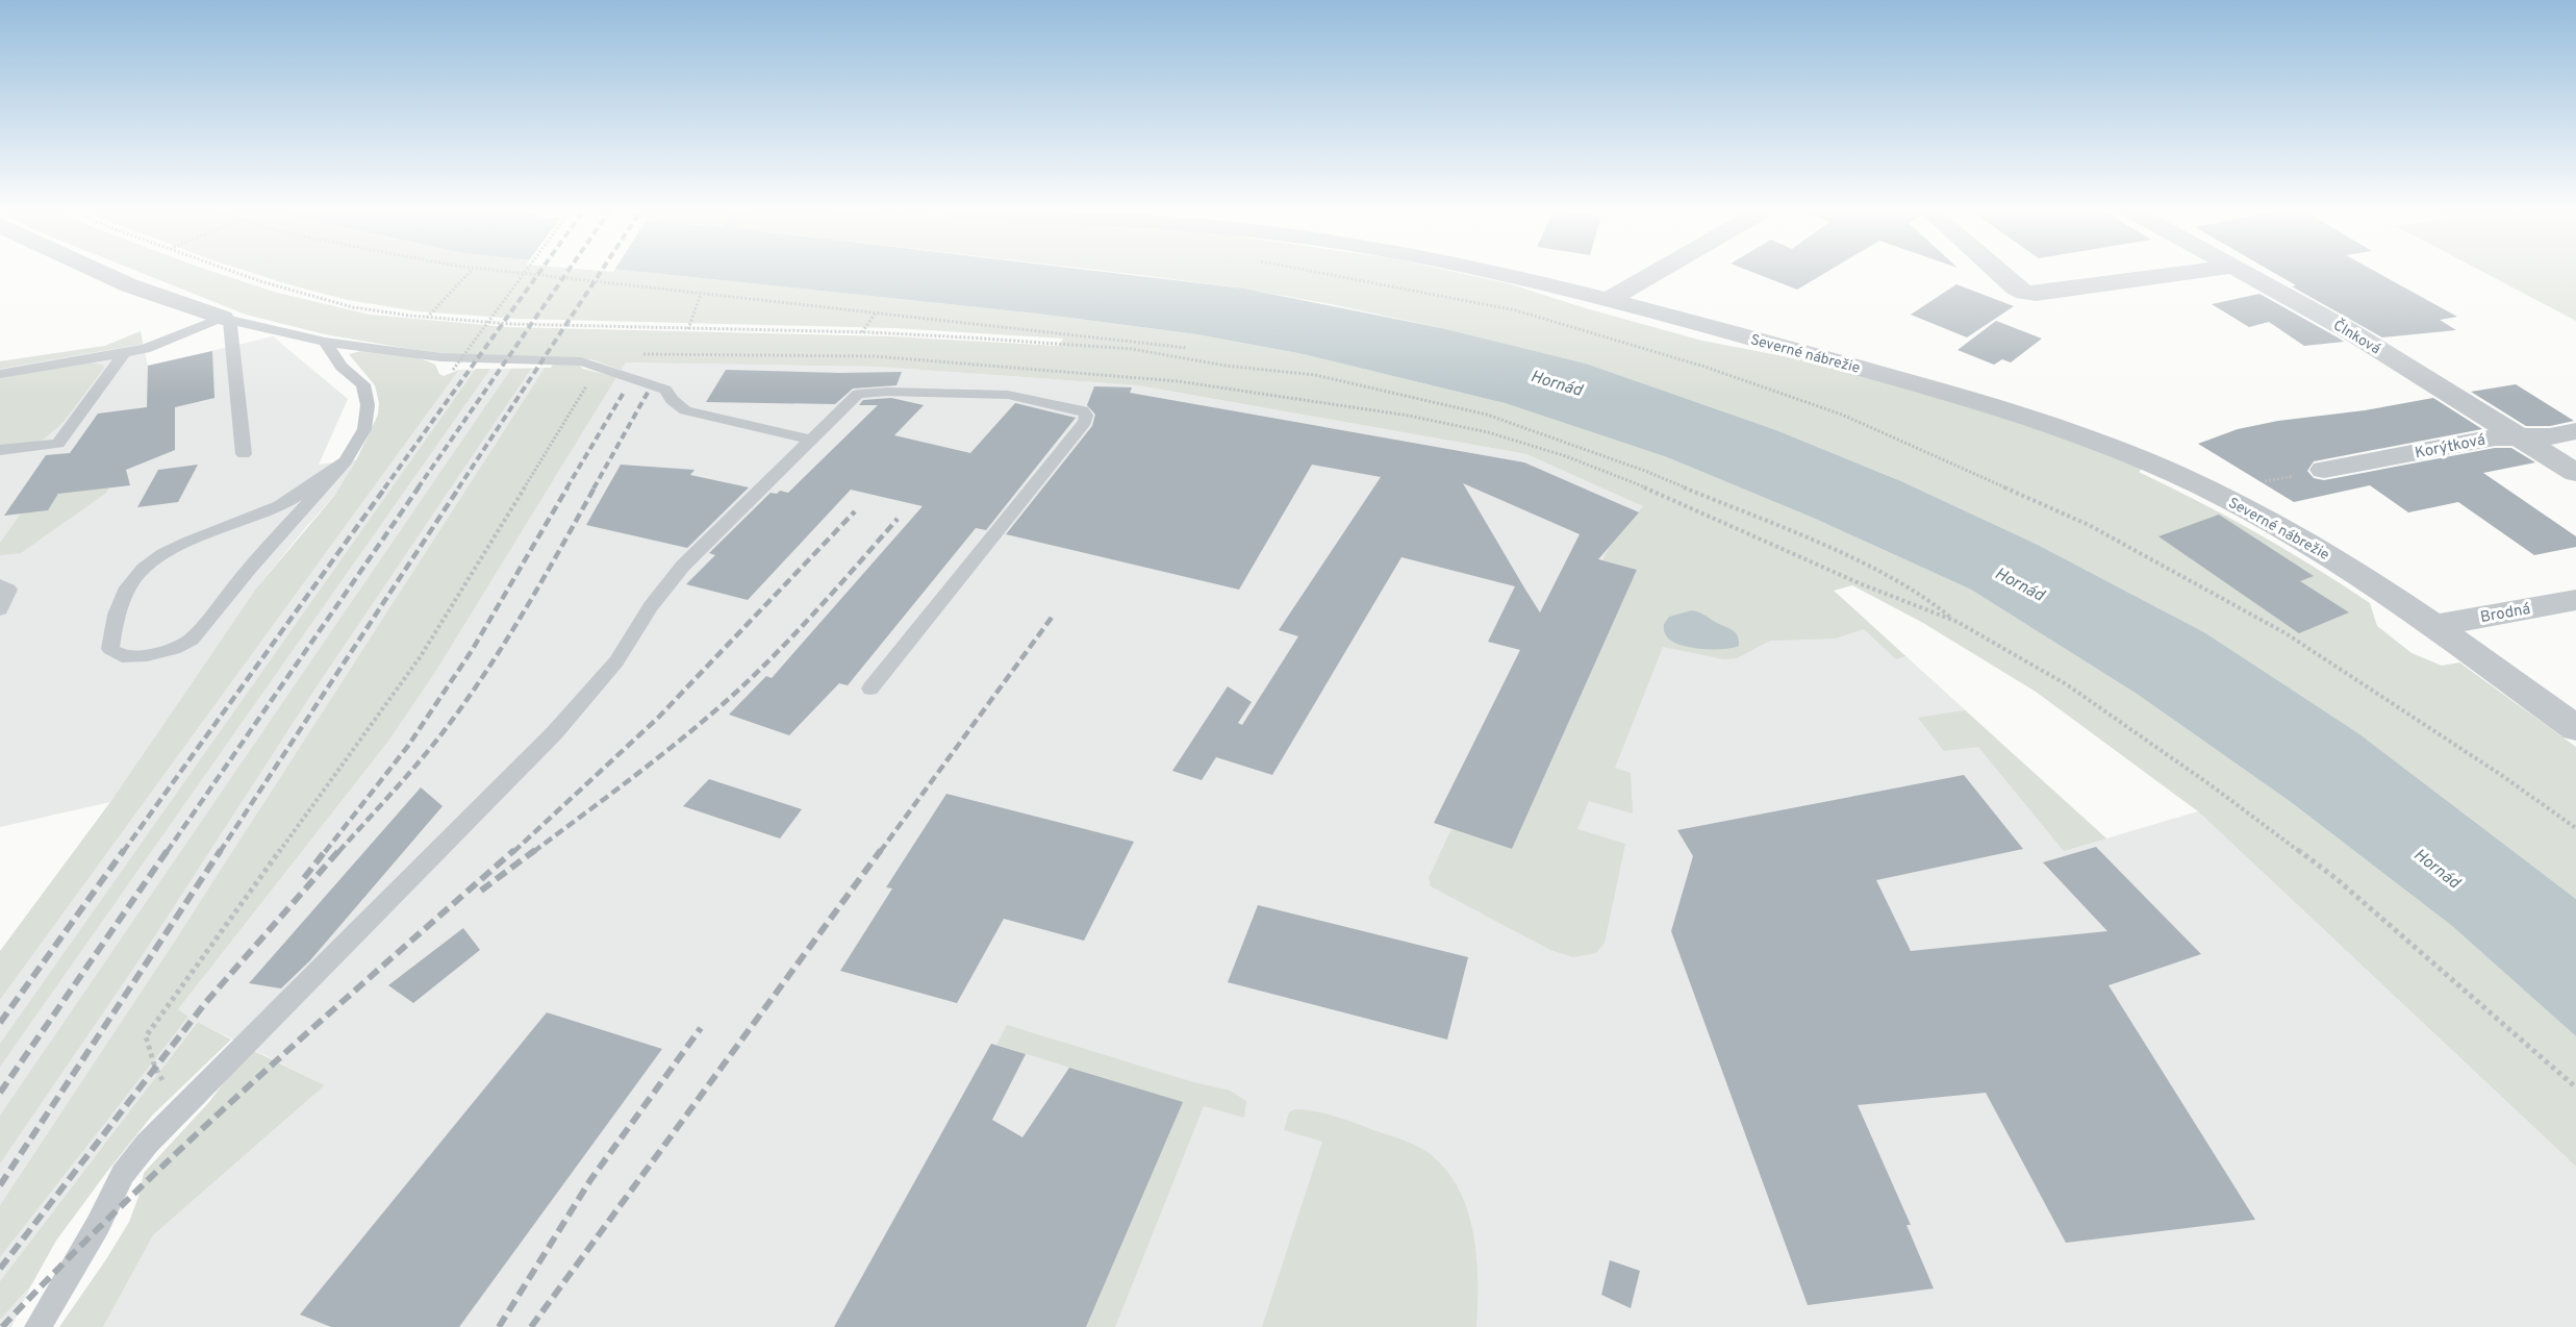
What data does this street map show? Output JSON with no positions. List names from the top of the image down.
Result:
{
  "streets": {
    "street": [
      "Člnková",
      "Severné nábrežie",
      "Korýtková",
      "Brodná"
    ]
  },
  "crossings": [
    ["Člnková", "Korýtková"],
    ["Severné nábrežie", "Brodná"]
  ],
  "water": ["Hornád"]
}
